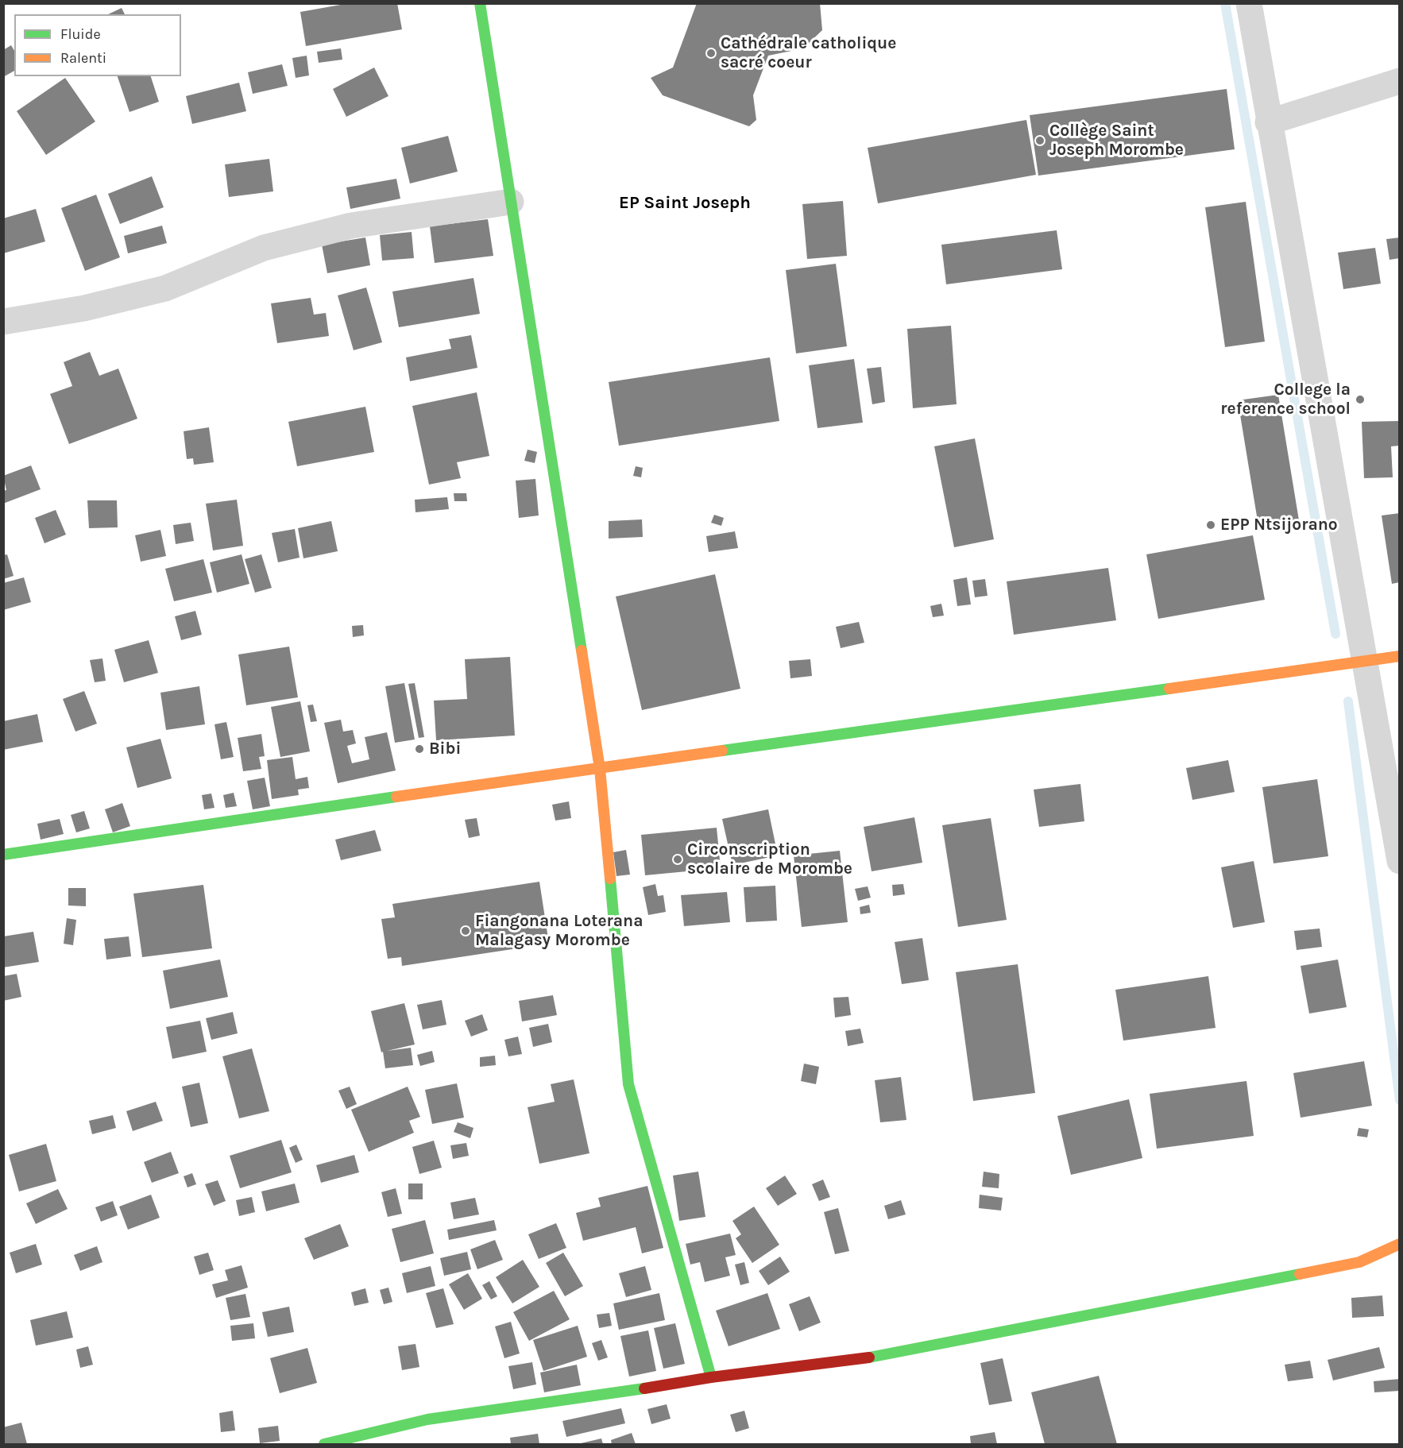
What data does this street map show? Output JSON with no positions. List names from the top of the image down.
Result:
{
  "districts": ["EP Saint Joseph"],
  "places": [
    "Cathédrale catholique sacré coeur",
    "Collège Saint Joseph Morombe",
    "College la reference school",
    "EPP Ntsijorano",
    "Bibi",
    "Circonscription scolaire de Morombe",
    "Fiangonana Loterana Malagasy Morombe"
  ],
  "legend": ["Fluide", "Ralenti"]
}
